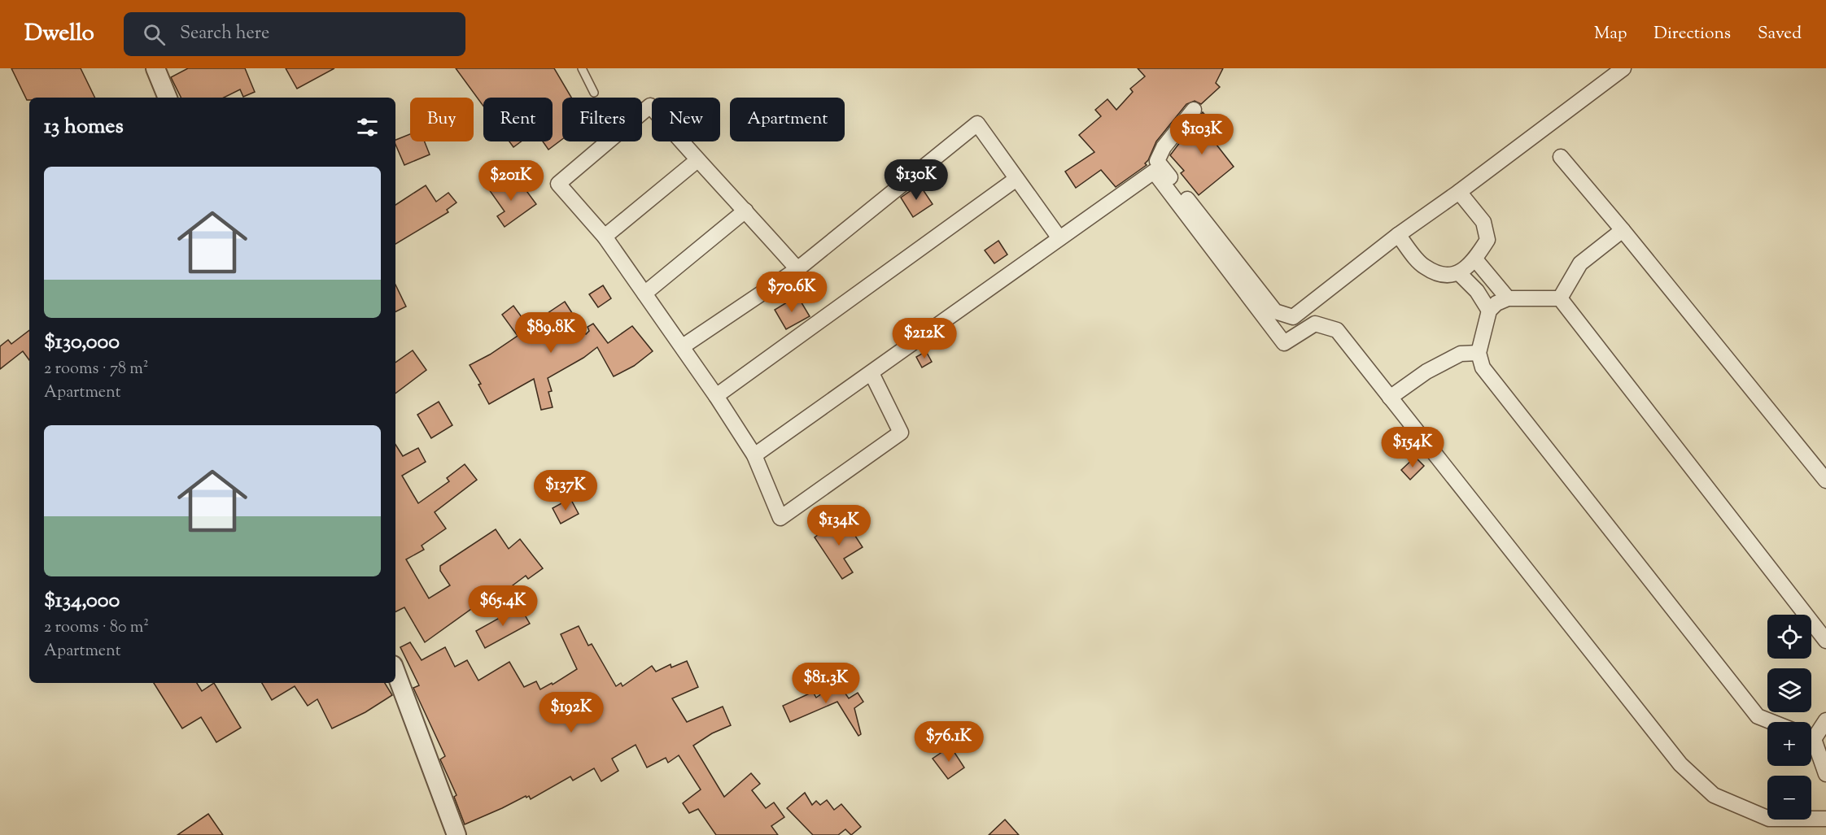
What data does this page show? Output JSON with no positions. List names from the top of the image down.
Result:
{
  "page": {
    "header": "Dwello",
    "search": "Search here",
    "nav": ["Map", "Directions", "Saved"],
    "chip": [
      "Buy",
      "Rent",
      "Filters",
      "New",
      "Apartment"
    ],
    "heading": "13 homes",
    "price": [
      "$103K",
      "$130K",
      "$201K",
      "$70.6K",
      "$89.8K",
      "$212K",
      "$154K",
      "$137K",
      "$134K",
      "$65.4K",
      "$81.3K",
      "$192K",
      "$76.1K"
    ],
    "list": [
      {
        "name": "$130,000",
        "note": "2 rooms · 78 m² · Apartment"
      },
      {
        "name": "$134,000",
        "note": "2 rooms · 80 m² · Apartment"
      }
    ],
    "map_buttons": ["+", "−"]
  }
}
